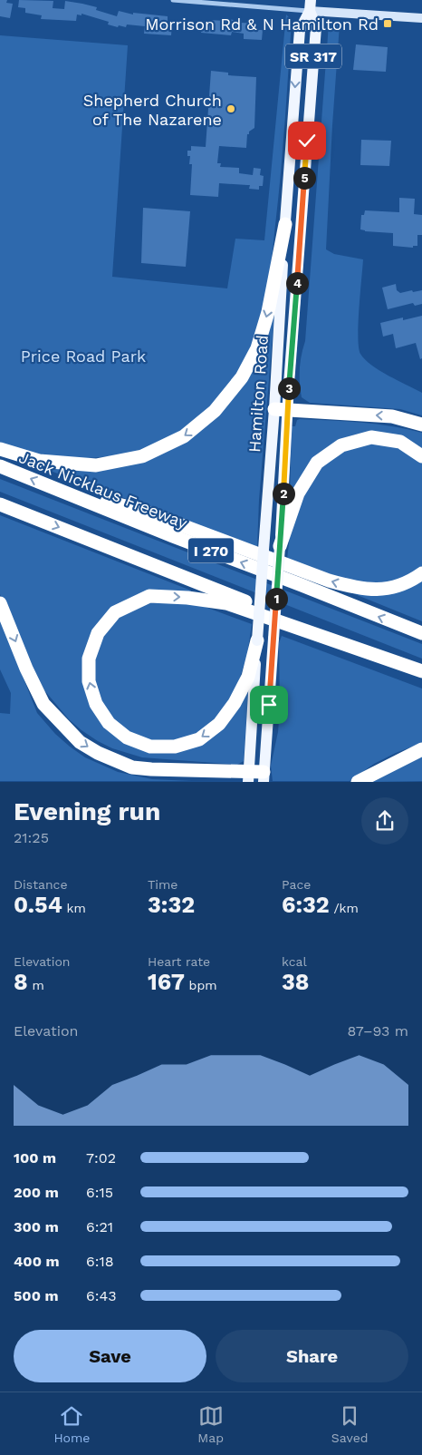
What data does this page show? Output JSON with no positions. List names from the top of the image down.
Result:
{
  "streets": {
    "highway": ["Jack Nicklaus Freeway", "I 270"],
    "main road": ["SR 317", "Hamilton Road"]
  },
  "parks": ["Price Road Park"],
  "places": {
    "transit": ["Morrison Rd & N Hamilton Rd"],
    "other": ["Shepherd Church of The Nazarene"]
  },
  "page": {
    "pins": [
      "5",
      "4",
      "3",
      "2",
      "1"
    ],
    "heading": ["Evening run", "21:25"],
    "stats": [
      ["Distance", "0.54 km"],
      ["Time", "3:32"],
      ["Pace", "6:32 /km"],
      ["Elevation", "8 m"],
      ["Heart rate", "167 bpm"],
      ["kcal", "38"]
    ],
    "chart": ["Elevation", "87–93 m"],
    "list": [
      {
        "name": "100 m",
        "note": "7:02"
      },
      {
        "name": "200 m",
        "note": "6:15"
      },
      {
        "name": "300 m",
        "note": "6:21"
      },
      {
        "name": "400 m",
        "note": "6:18"
      },
      {
        "name": "500 m",
        "note": "6:43"
      }
    ],
    "buttons": ["Save", "Share"],
    "tabs": ["Home", "Map", "Saved"]
  }
}
